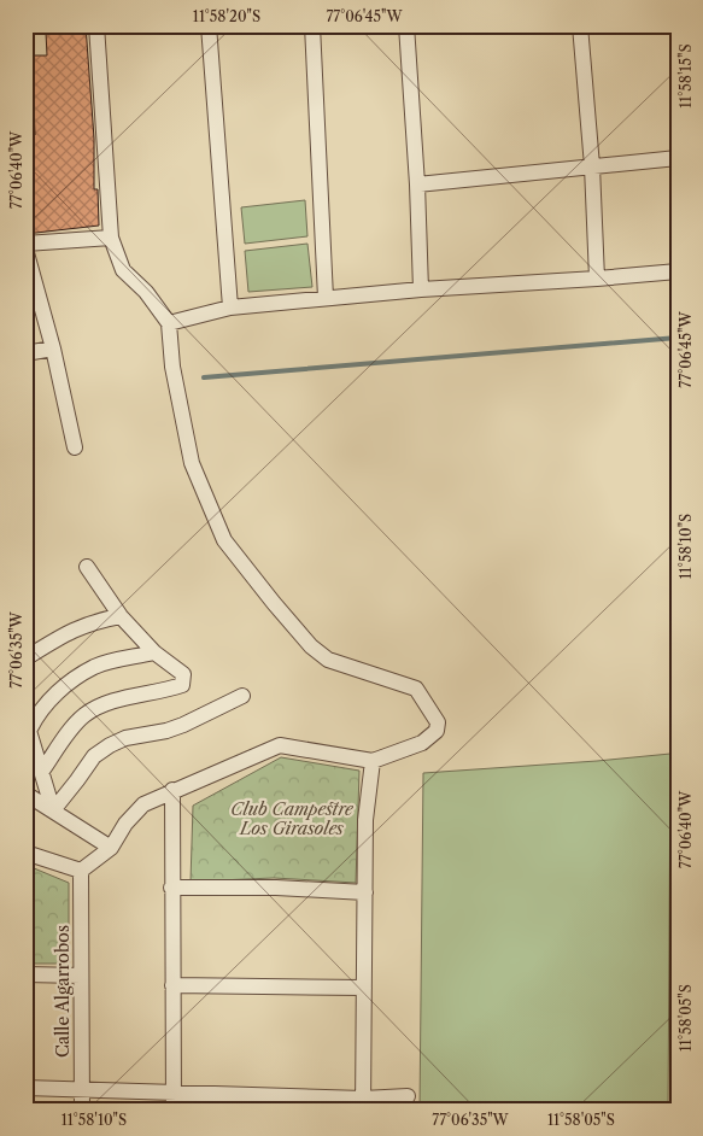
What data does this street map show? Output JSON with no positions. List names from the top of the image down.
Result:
{
  "streets": {
    "street": ["Calle Algarrobos"]
  },
  "parks": ["Club Campestre Los Girasoles"],
  "coordinates": [
    "11°58'20\"S",
    "77°06'45\"W",
    "11°58'15\"S",
    "77°06'40\"W",
    "11°58'10\"S",
    "77°06'35\"W",
    "11°58'05\"S"
  ]
}
